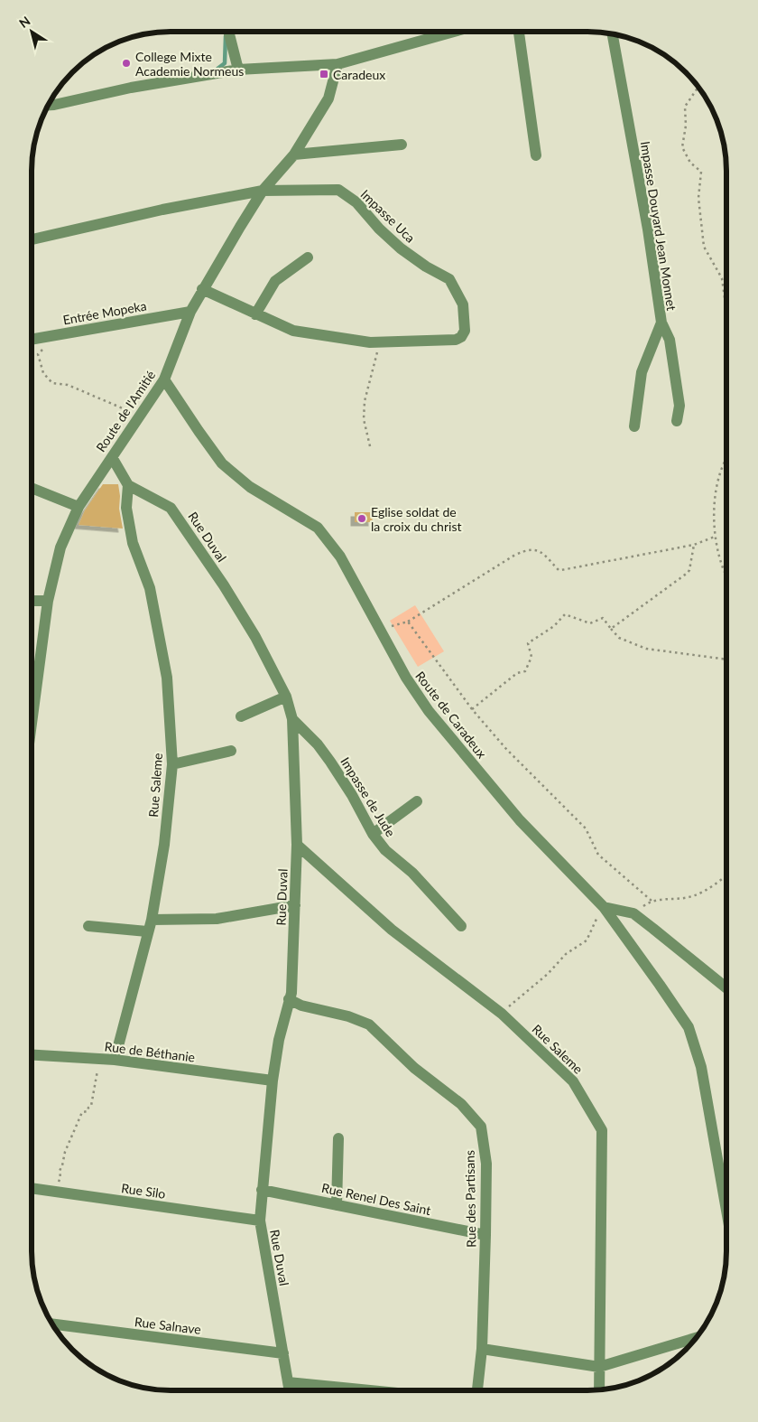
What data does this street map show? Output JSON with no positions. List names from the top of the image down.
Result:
{
  "streets": {
    "street": [
      "Impasse Uca",
      "Impasse Douyard Jean Monnet",
      "Entrée Mopeka",
      "Route de l'Amitié",
      "Rue Duval",
      "Route de Caradeux",
      "Rue Saleme",
      "Impasse de Jude",
      "Rue de Béthanie",
      "Rue Silo",
      "Rue Renel Des Saint",
      "Rue des Partisans",
      "Rue Salnave"
    ]
  },
  "crossings": [
    ["Impasse Uca", "Route de l'Amitié"],
    ["Entrée Mopeka", "Route de l'Amitié"],
    ["Route de l'Amitié", "Route de Caradeux"],
    ["Rue Duval", "Rue Saleme"],
    ["Rue Duval", "Impasse de Jude"],
    ["Rue Duval", "Rue de Béthanie"],
    ["Rue Duval", "Rue Silo"],
    ["Rue Duval", "Rue Renel Des Saint"],
    ["Rue Duval", "Rue des Partisans"],
    ["Rue Duval", "Rue Salnave"],
    ["Rue Saleme", "Rue de Béthanie"],
    ["Rue Renel Des Saint", "Rue des Partisans"]
  ],
  "places": {
    "other": ["College Mixte Academie Normeus", "Eglise soldat de la croix du christ"],
    "transit": ["Caradeux"]
  },
  "north": "top left"
}
